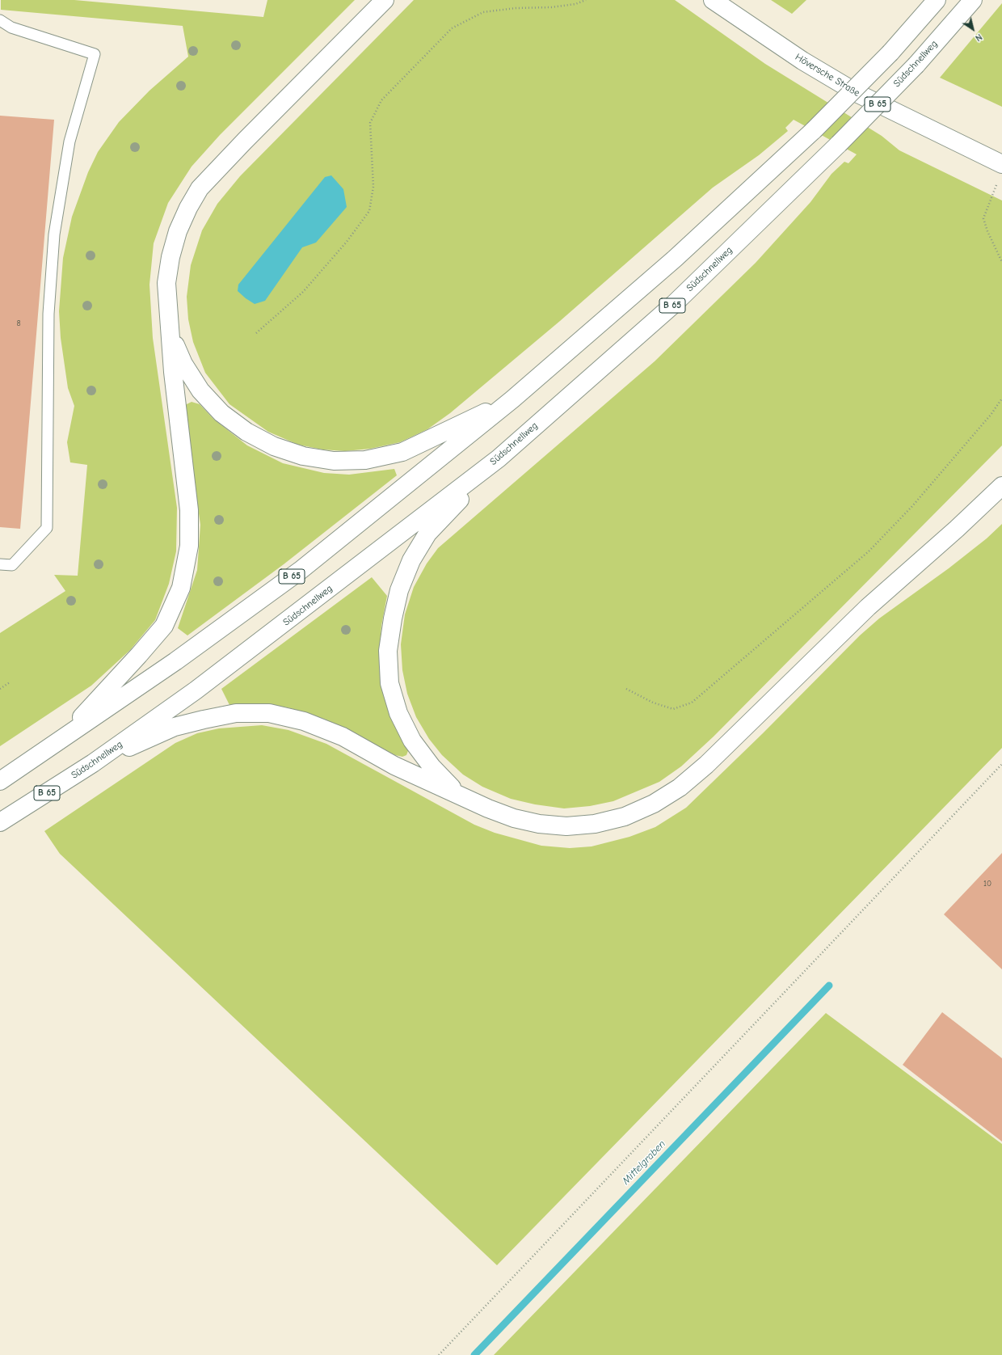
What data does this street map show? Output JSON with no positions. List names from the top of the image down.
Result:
{
  "streets": {
    "main road": ["Südschnellweg", "Höversche Straße", "B 65"]
  },
  "water": ["Mittelgraben"],
  "house_numbers": ["8", "10"],
  "north": "bottom right"
}
